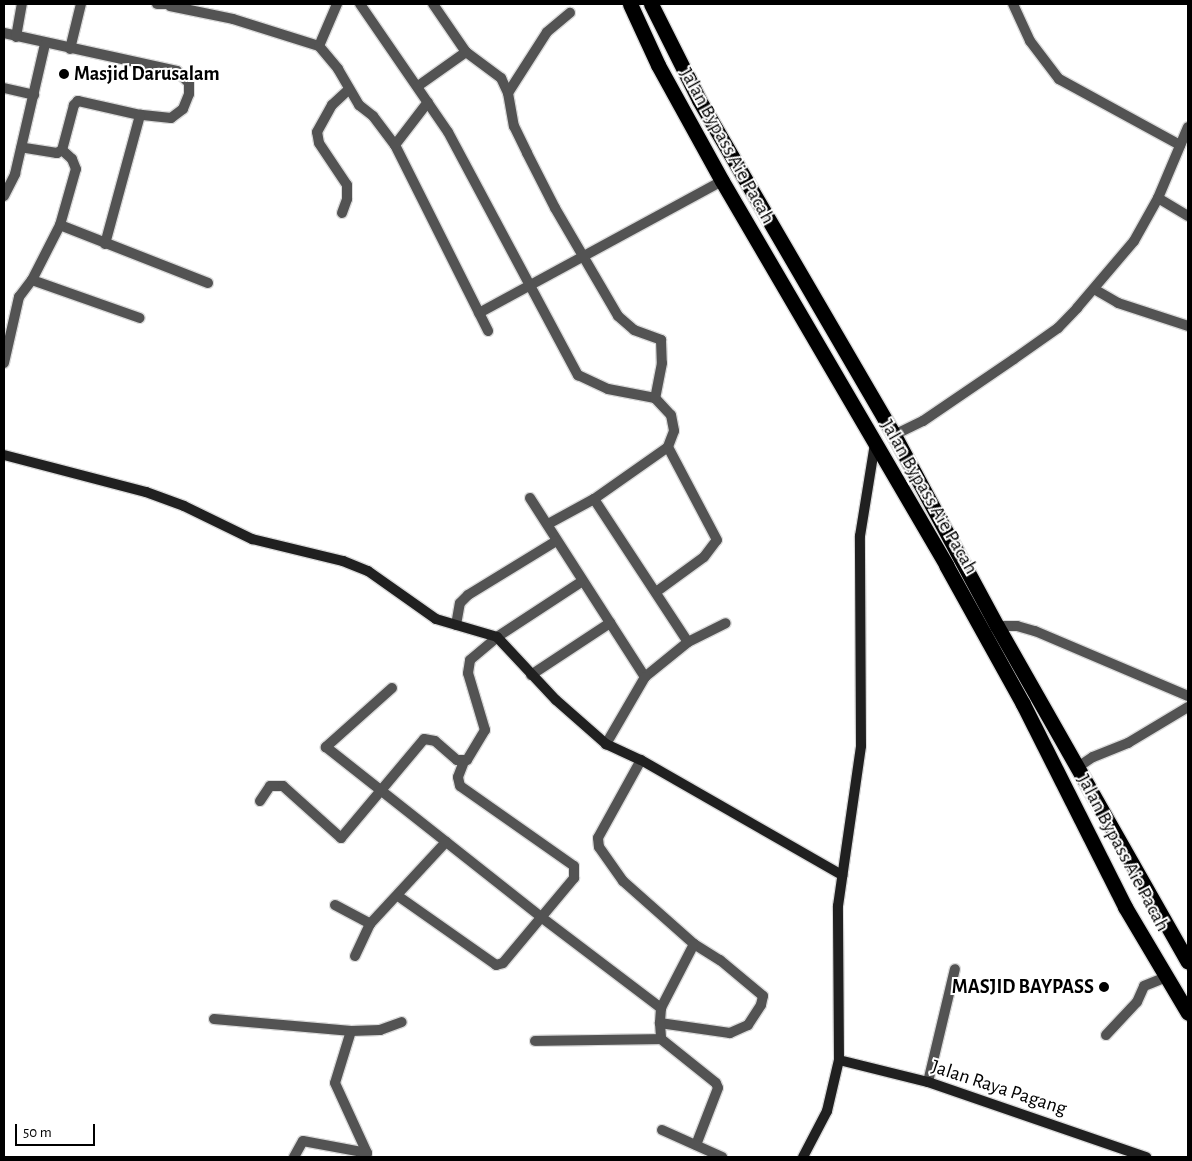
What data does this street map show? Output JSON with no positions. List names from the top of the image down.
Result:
{
  "streets": {
    "highway": ["Jalan Bypass Aie Pacah"],
    "street": ["Jalan Raya Pagang"]
  },
  "places": ["Masjid Darusalam", "MASJID BAYPASS"],
  "scale_bar": "50 m"
}
